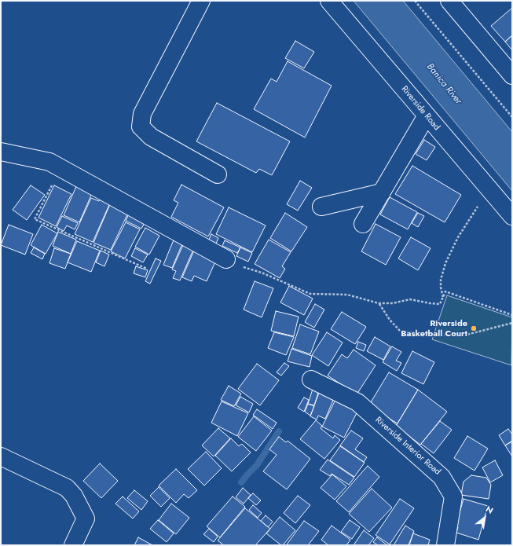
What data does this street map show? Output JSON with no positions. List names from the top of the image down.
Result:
{
  "streets": {
    "street": ["Riverside Road", "Riverside Interior Road"]
  },
  "water": ["Banica River"],
  "places": ["Riverside Basketball Court"],
  "north": "top right"
}
